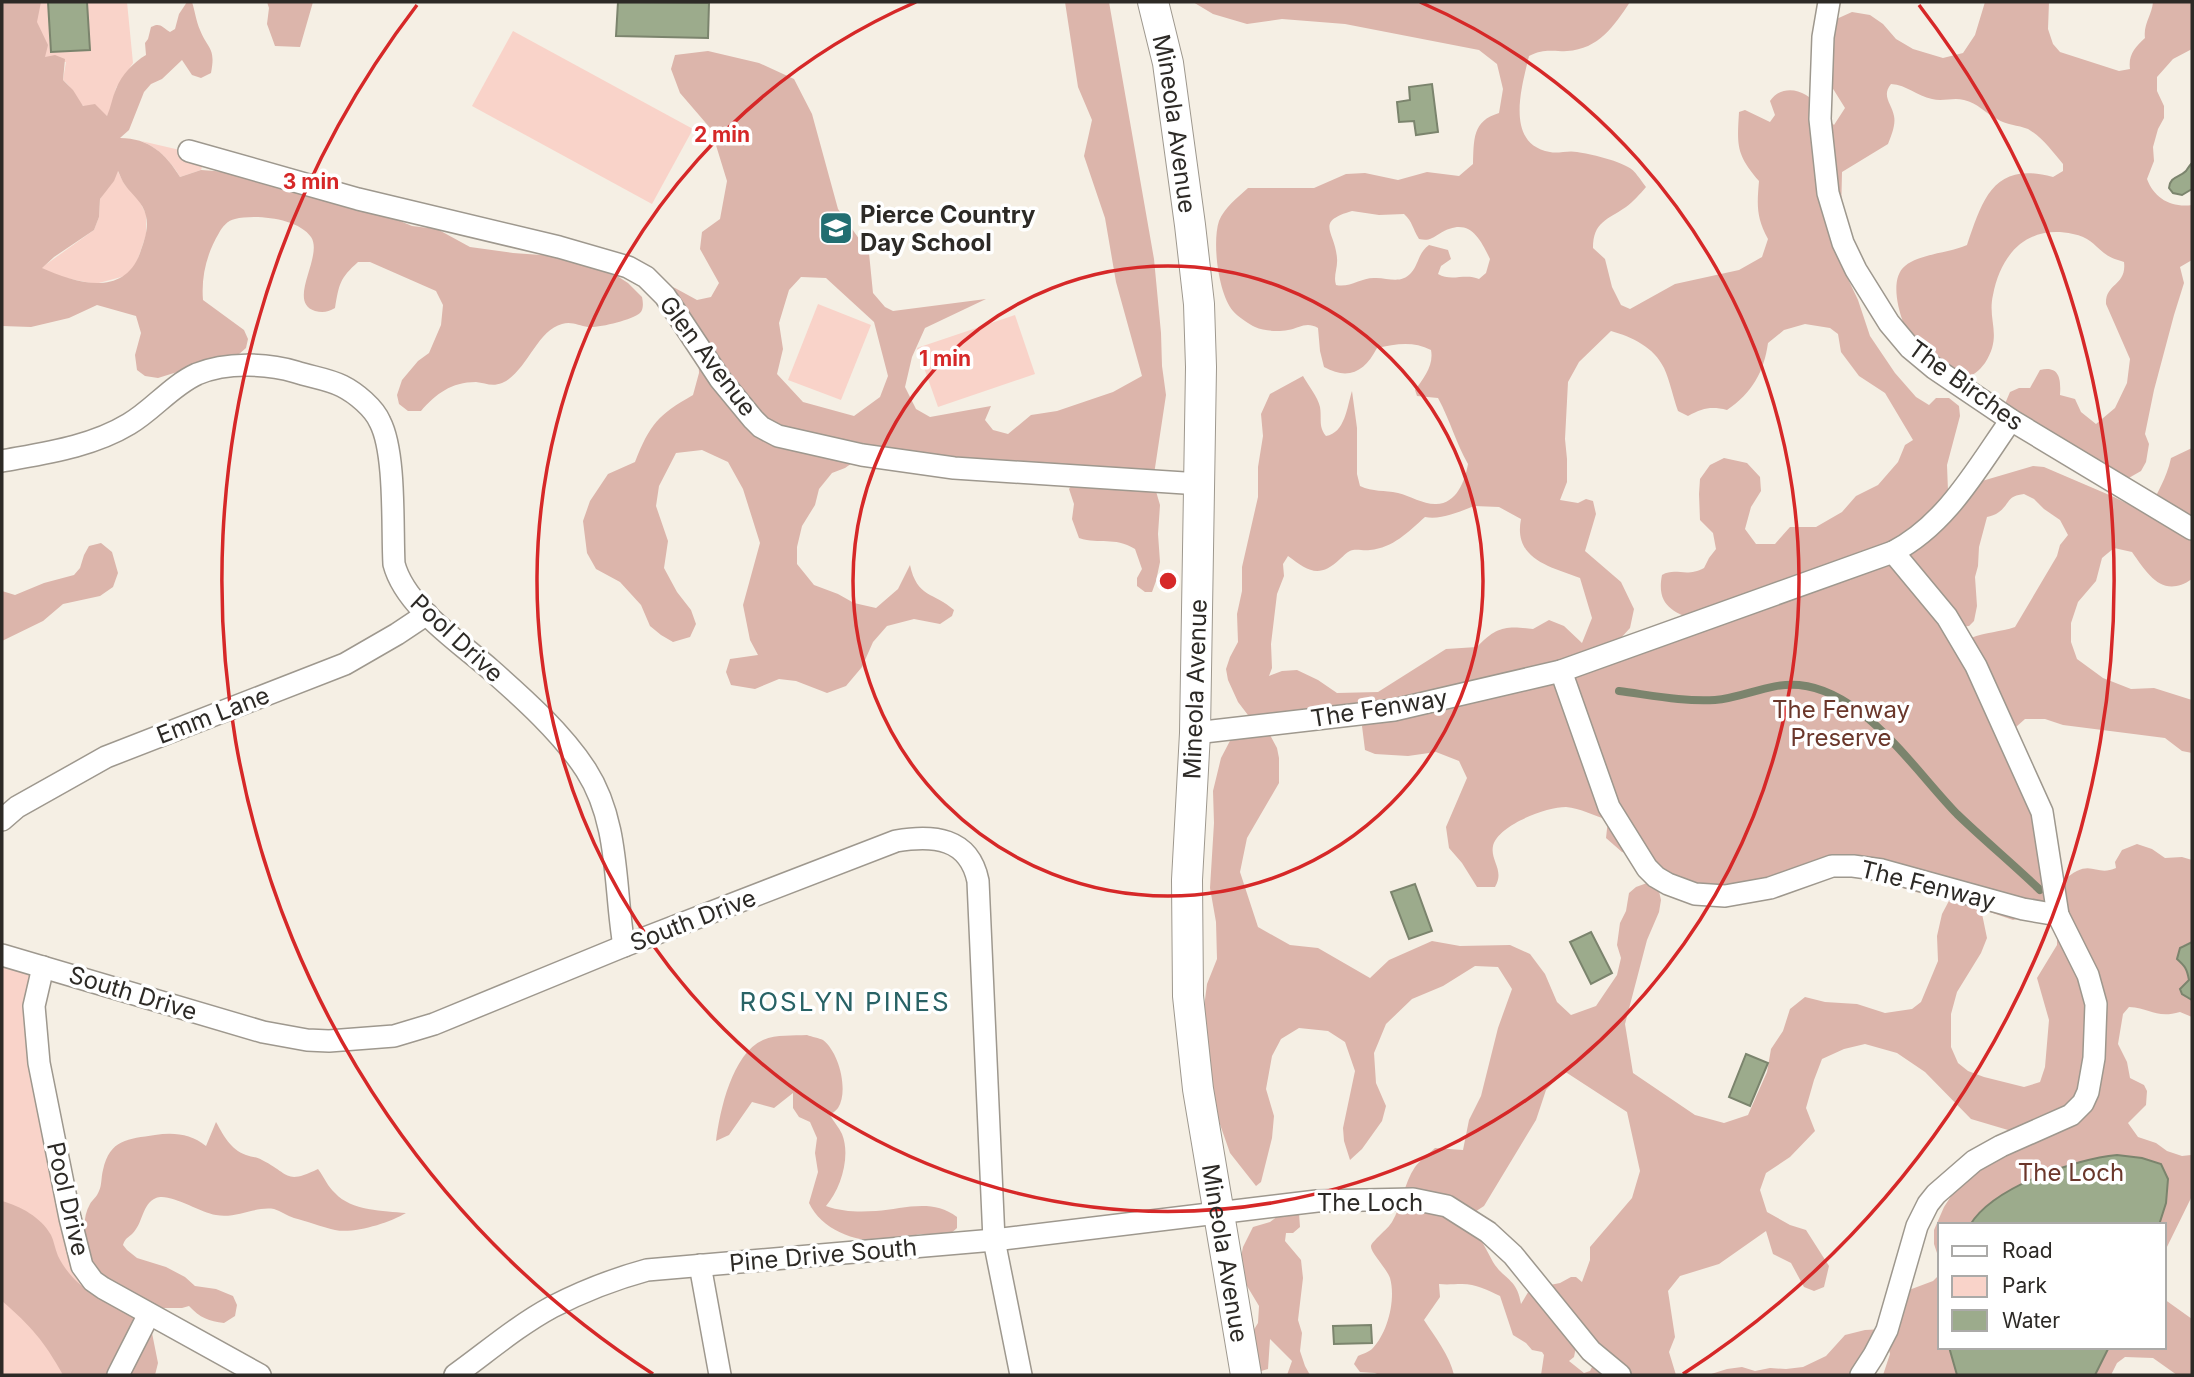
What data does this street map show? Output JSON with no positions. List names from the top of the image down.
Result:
{
  "streets": {
    "main road": ["Mineola Avenue"],
    "street": [
      "Glen Avenue",
      "The Birches",
      "Pool Drive",
      "The Fenway",
      "Emm Lane",
      "South Drive",
      "The Loch",
      "Pine Drive South"
    ]
  },
  "crossings": [
    ["Mineola Avenue", "Glen Avenue"],
    ["Mineola Avenue", "The Fenway"],
    ["Mineola Avenue", "The Loch"],
    ["Mineola Avenue", "Pine Drive South"],
    ["The Birches", "The Fenway"],
    ["Pool Drive", "Emm Lane"],
    ["Pool Drive", "South Drive"],
    ["South Drive", "Pine Drive South"],
    ["The Loch", "Pine Drive South"]
  ],
  "districts": ["ROSLYN PINES"],
  "parks": ["The Fenway Preserve", "The Loch"],
  "places": {
    "school or university": ["Pierce Country Day School"]
  },
  "legend": ["Road", "Park", "Water"],
  "rings": ["2 min", "3 min", "1 min"]
}
